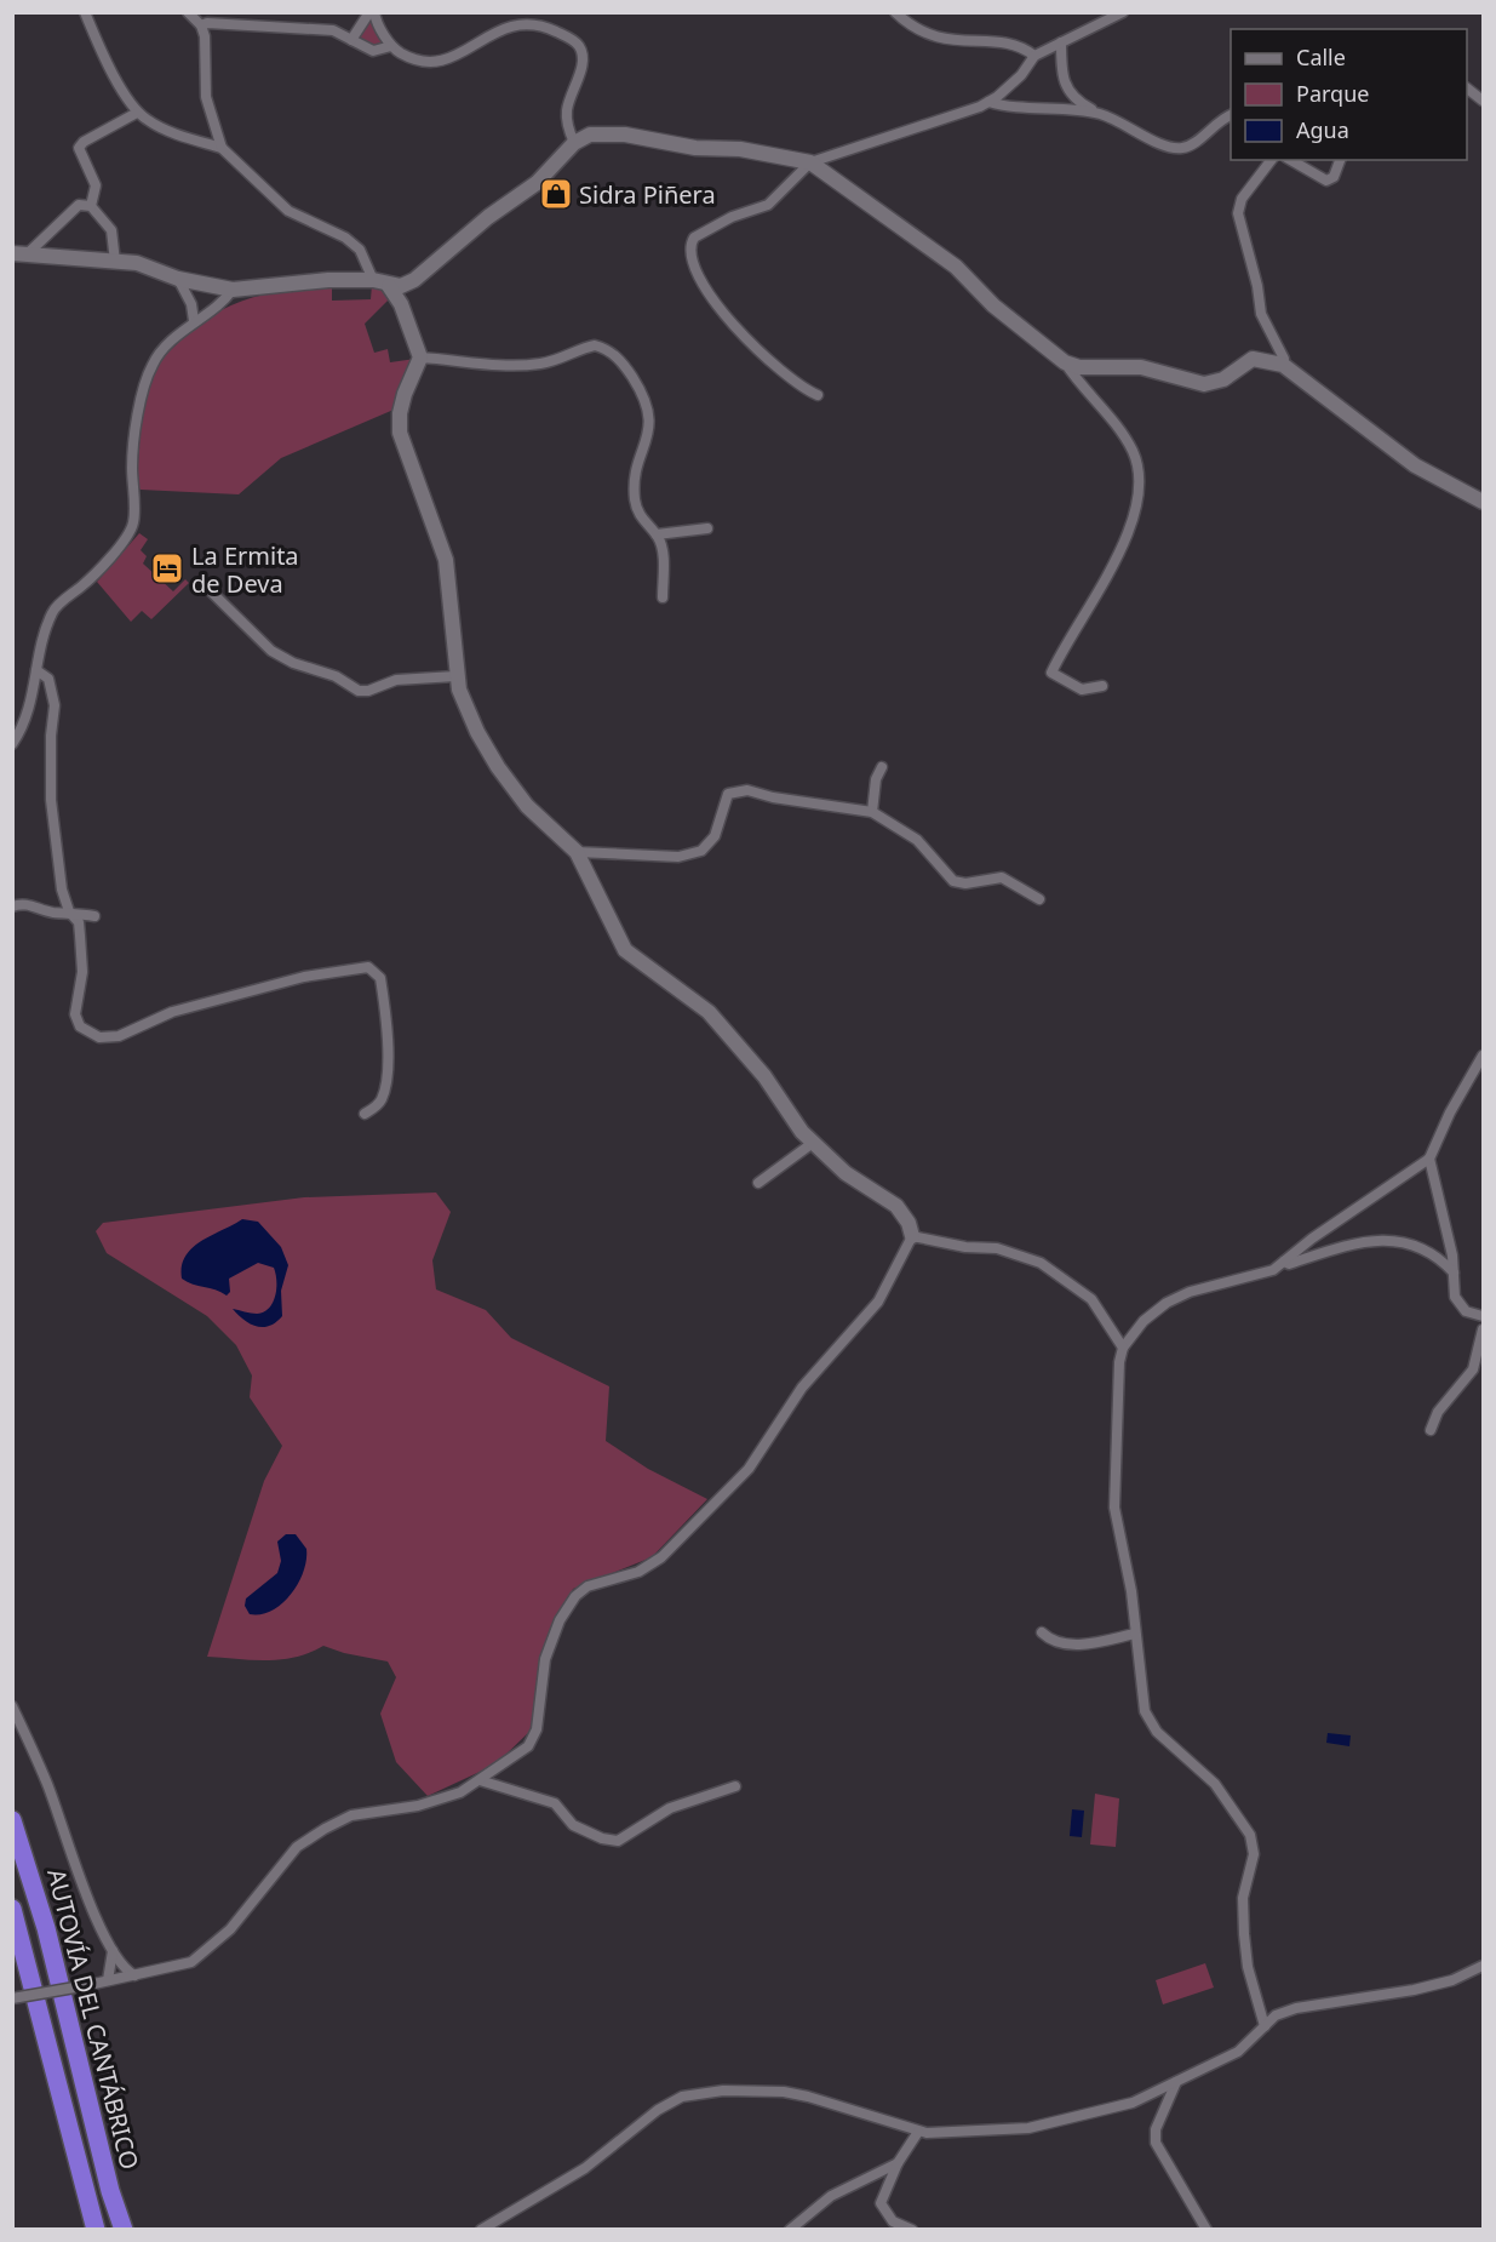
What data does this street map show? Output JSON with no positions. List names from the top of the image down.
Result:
{
  "streets": {
    "highway": ["AUTOVÍA DEL CANTÁBRICO"]
  },
  "places": {
    "shop": ["Sidra Piñera"],
    "hotel": ["La Ermita de Deva"]
  },
  "legend": ["Calle", "Parque", "Agua"]
}
